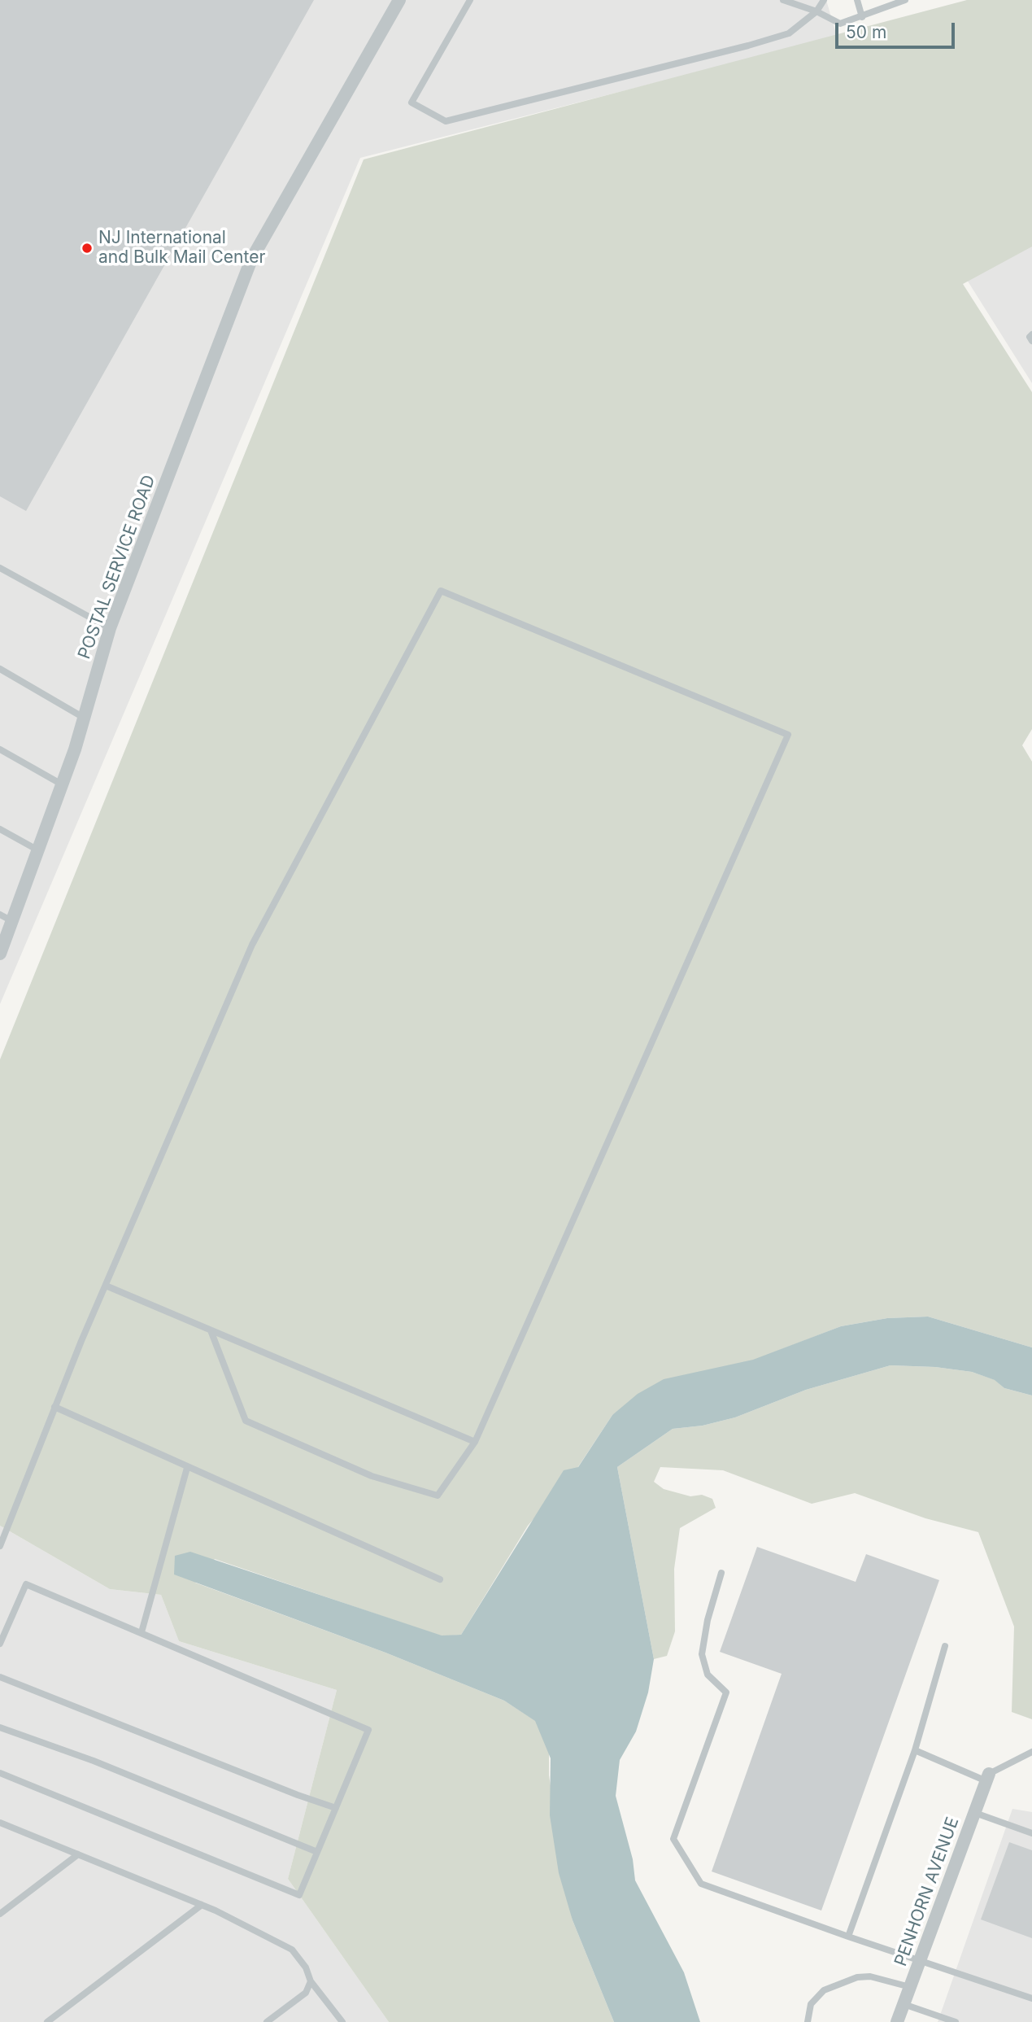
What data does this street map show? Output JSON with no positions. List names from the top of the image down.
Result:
{
  "streets": {
    "street": ["POSTAL SERVICE ROAD", "PENHORN AVENUE"]
  },
  "places": ["NJ International and Bulk Mail Center"],
  "scale_bar": "50 m"
}
